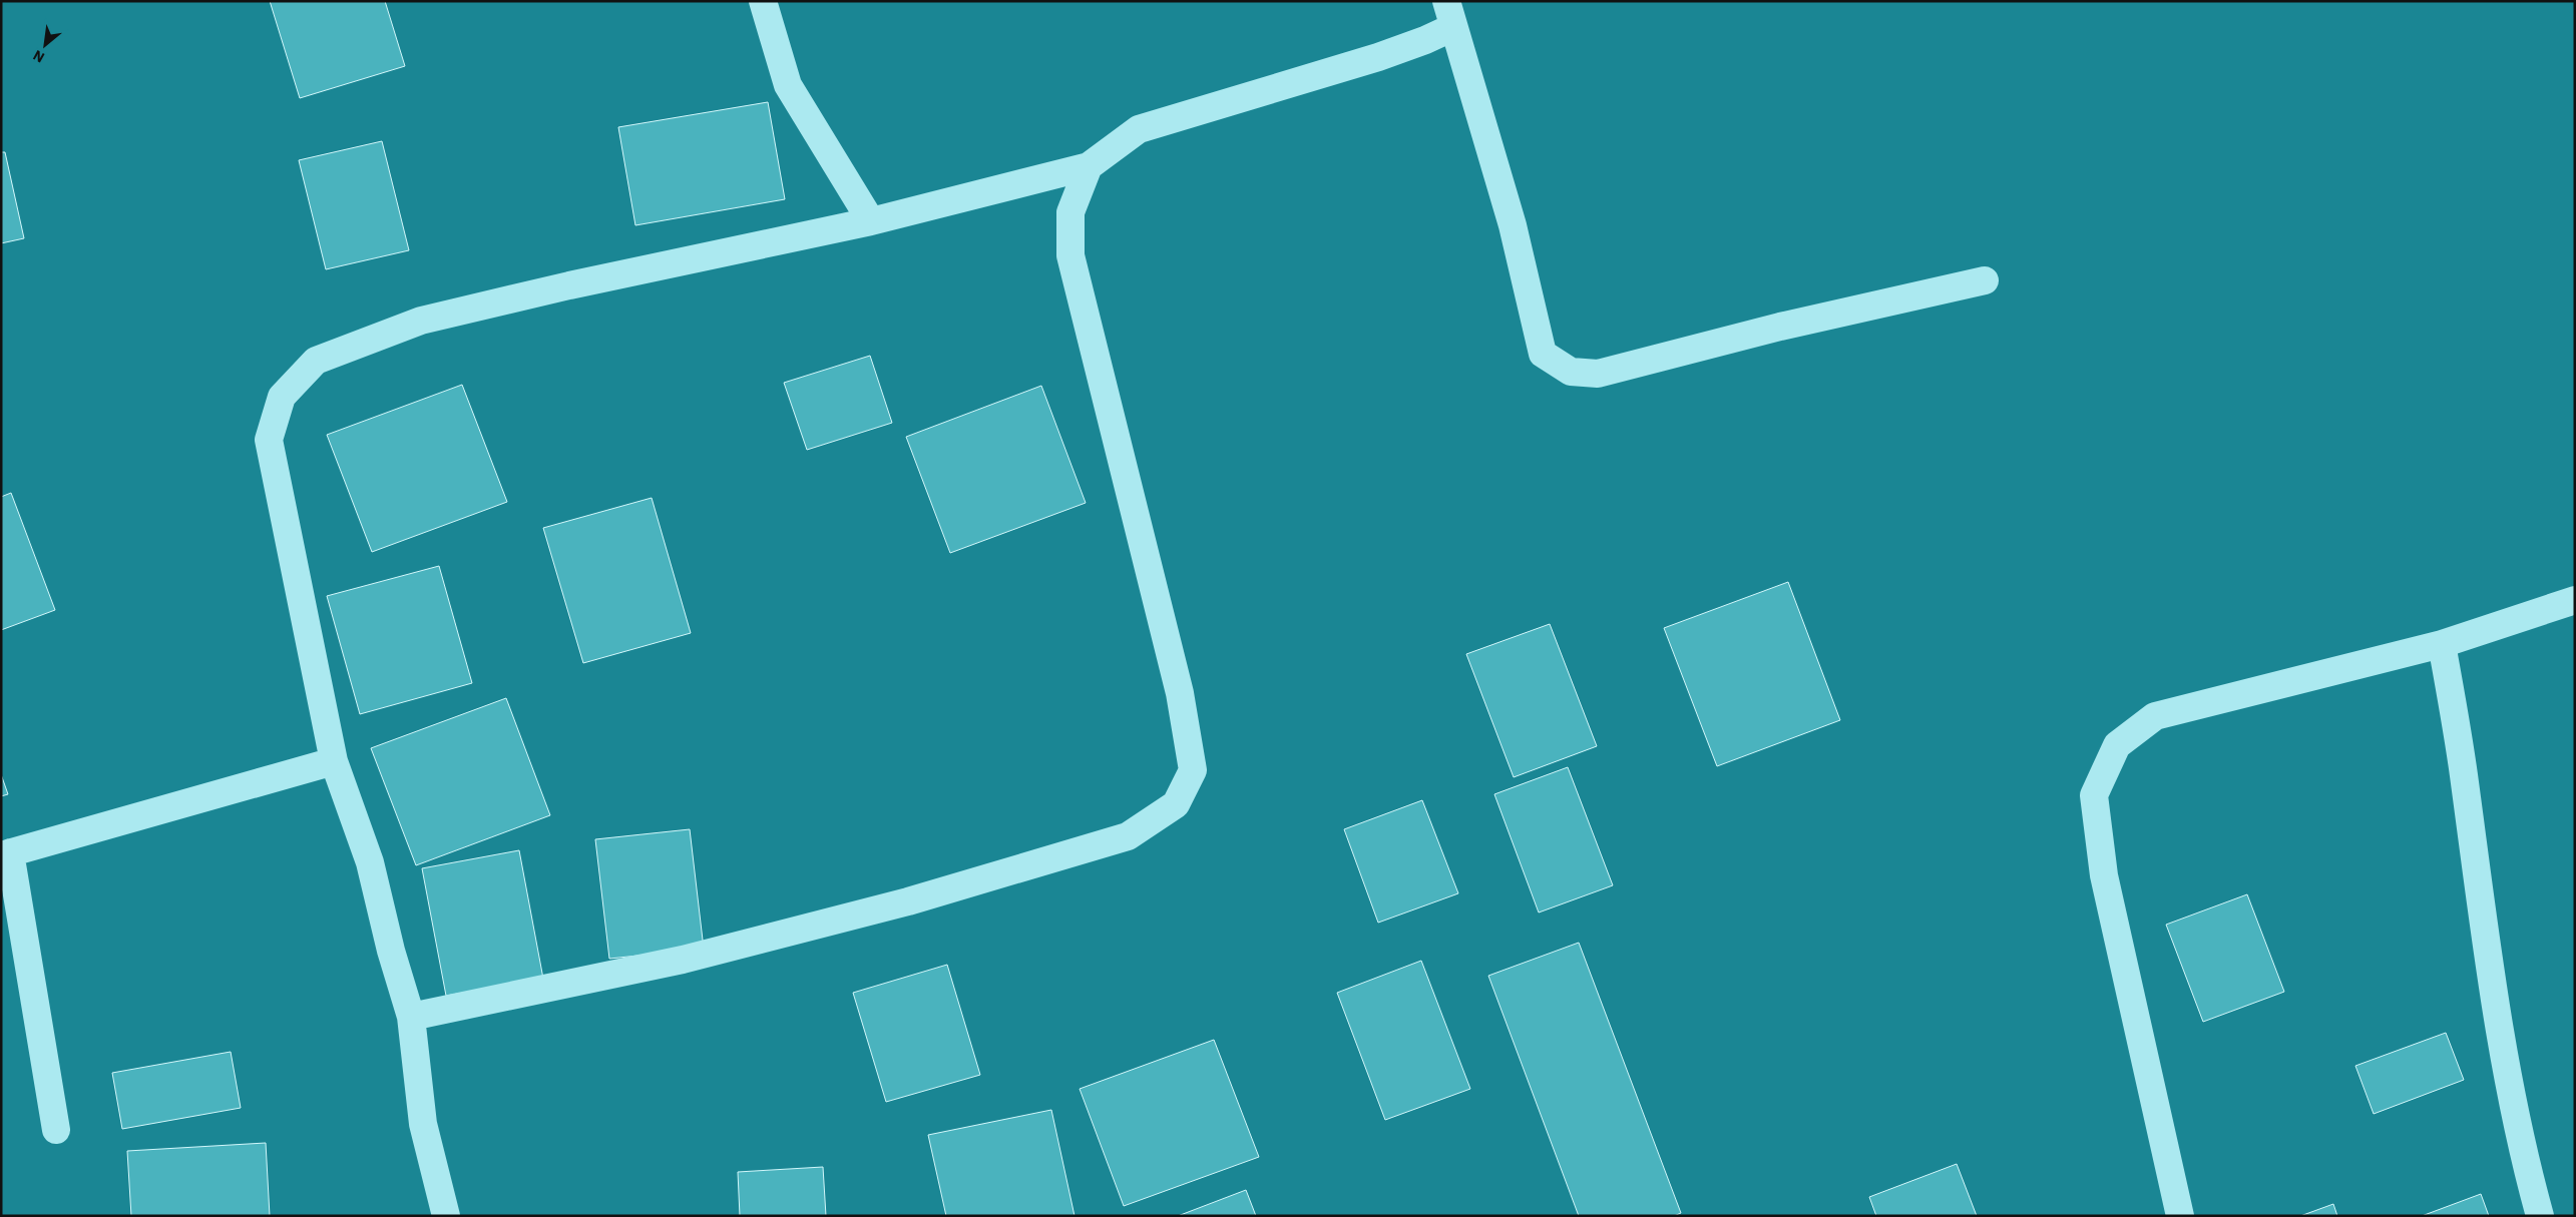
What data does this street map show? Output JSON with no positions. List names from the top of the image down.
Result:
{
  "north": "bottom left"
}
